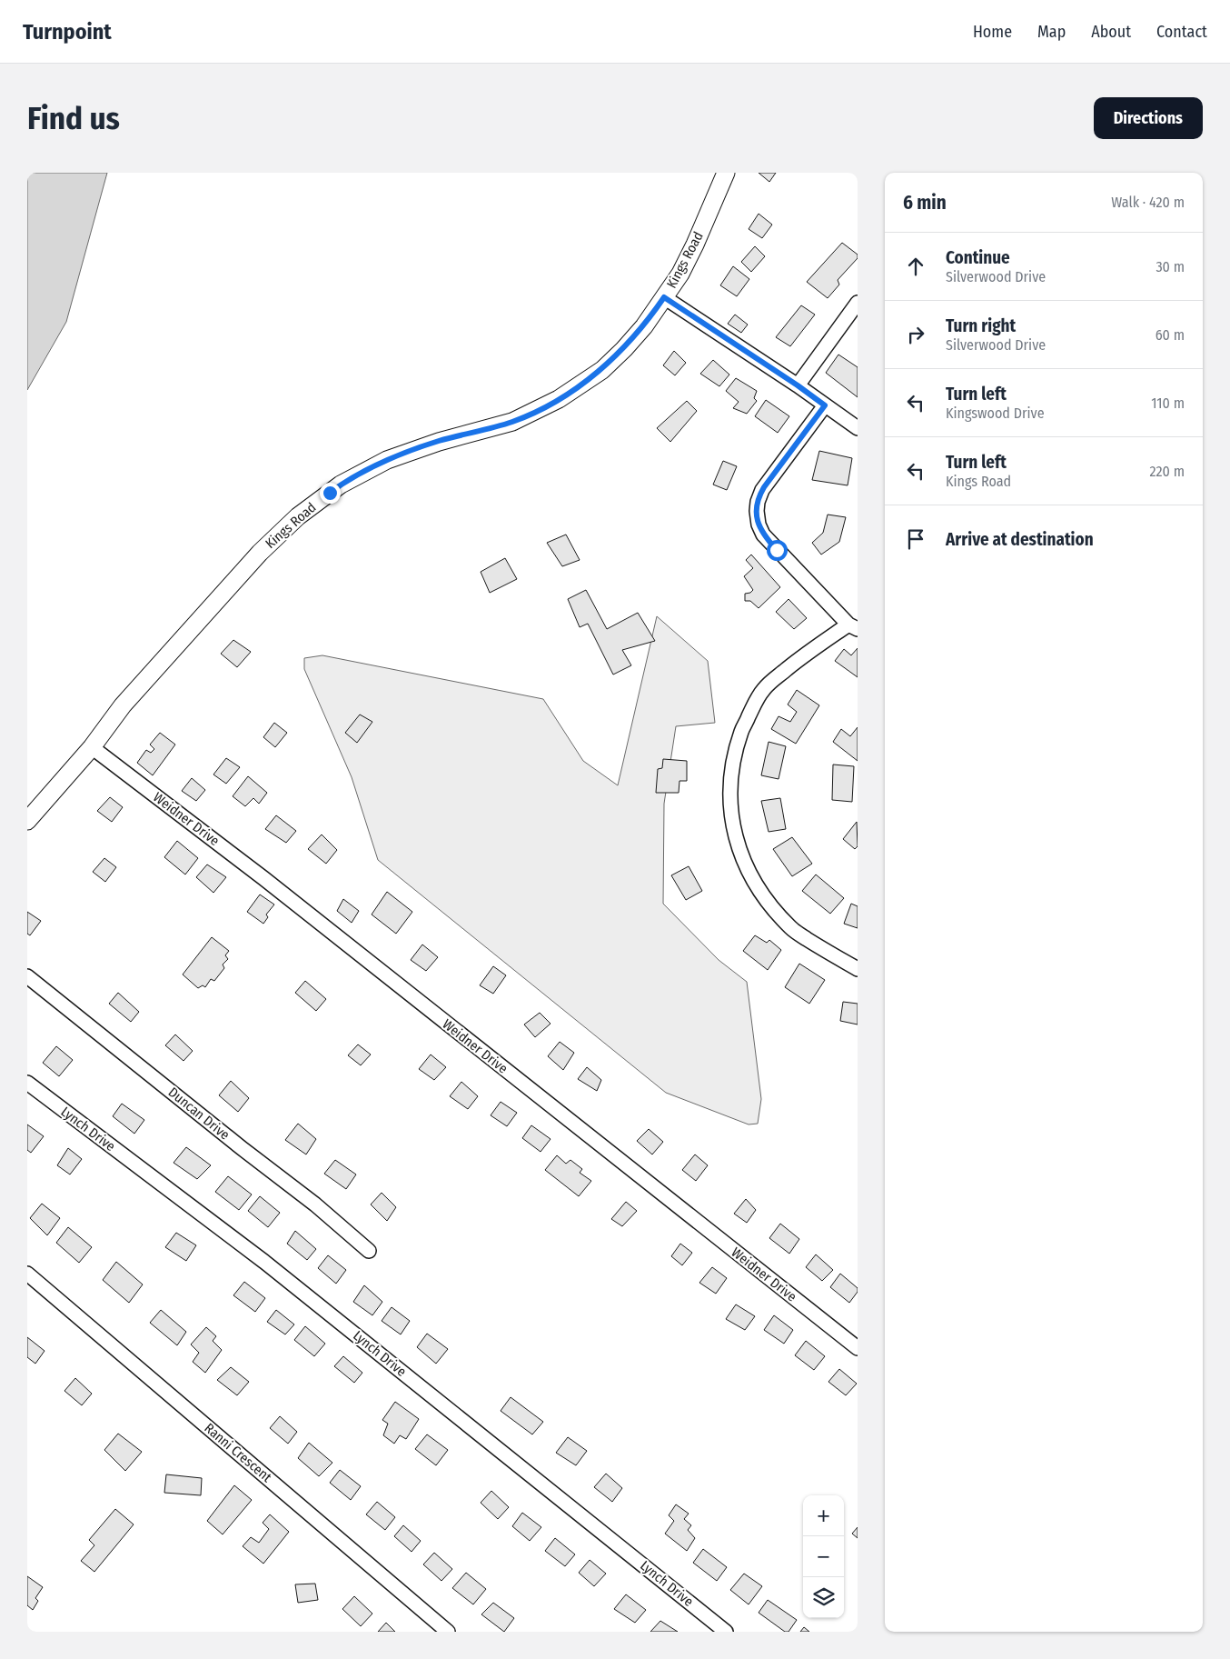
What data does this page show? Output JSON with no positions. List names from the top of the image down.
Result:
{
  "streets": {
    "main road": ["Kings Road"],
    "street": [
      "Weidner Drive",
      "Duncan Drive",
      "Lynch Drive",
      "Ranni Crescent"
    ]
  },
  "crossings": [
    ["Kings Road", "Weidner Drive"]
  ],
  "page": {
    "header": "Turnpoint",
    "nav": [
      "Home",
      "Map",
      "About",
      "Contact"
    ],
    "buttons": "Directions",
    "title": "Find us",
    "heading": ["6 min", "Walk · 420 m"],
    "list": [
      ["Continue", "Silverwood Drive", "30 m"],
      ["Turn right", "Silverwood Drive", "60 m"],
      ["Turn left", "Kingswood Drive", "110 m"],
      ["Turn left", "Kings Road", "220 m"],
      "Arrive at destination"
    ],
    "map_buttons": ["+", "−"]
  }
}
